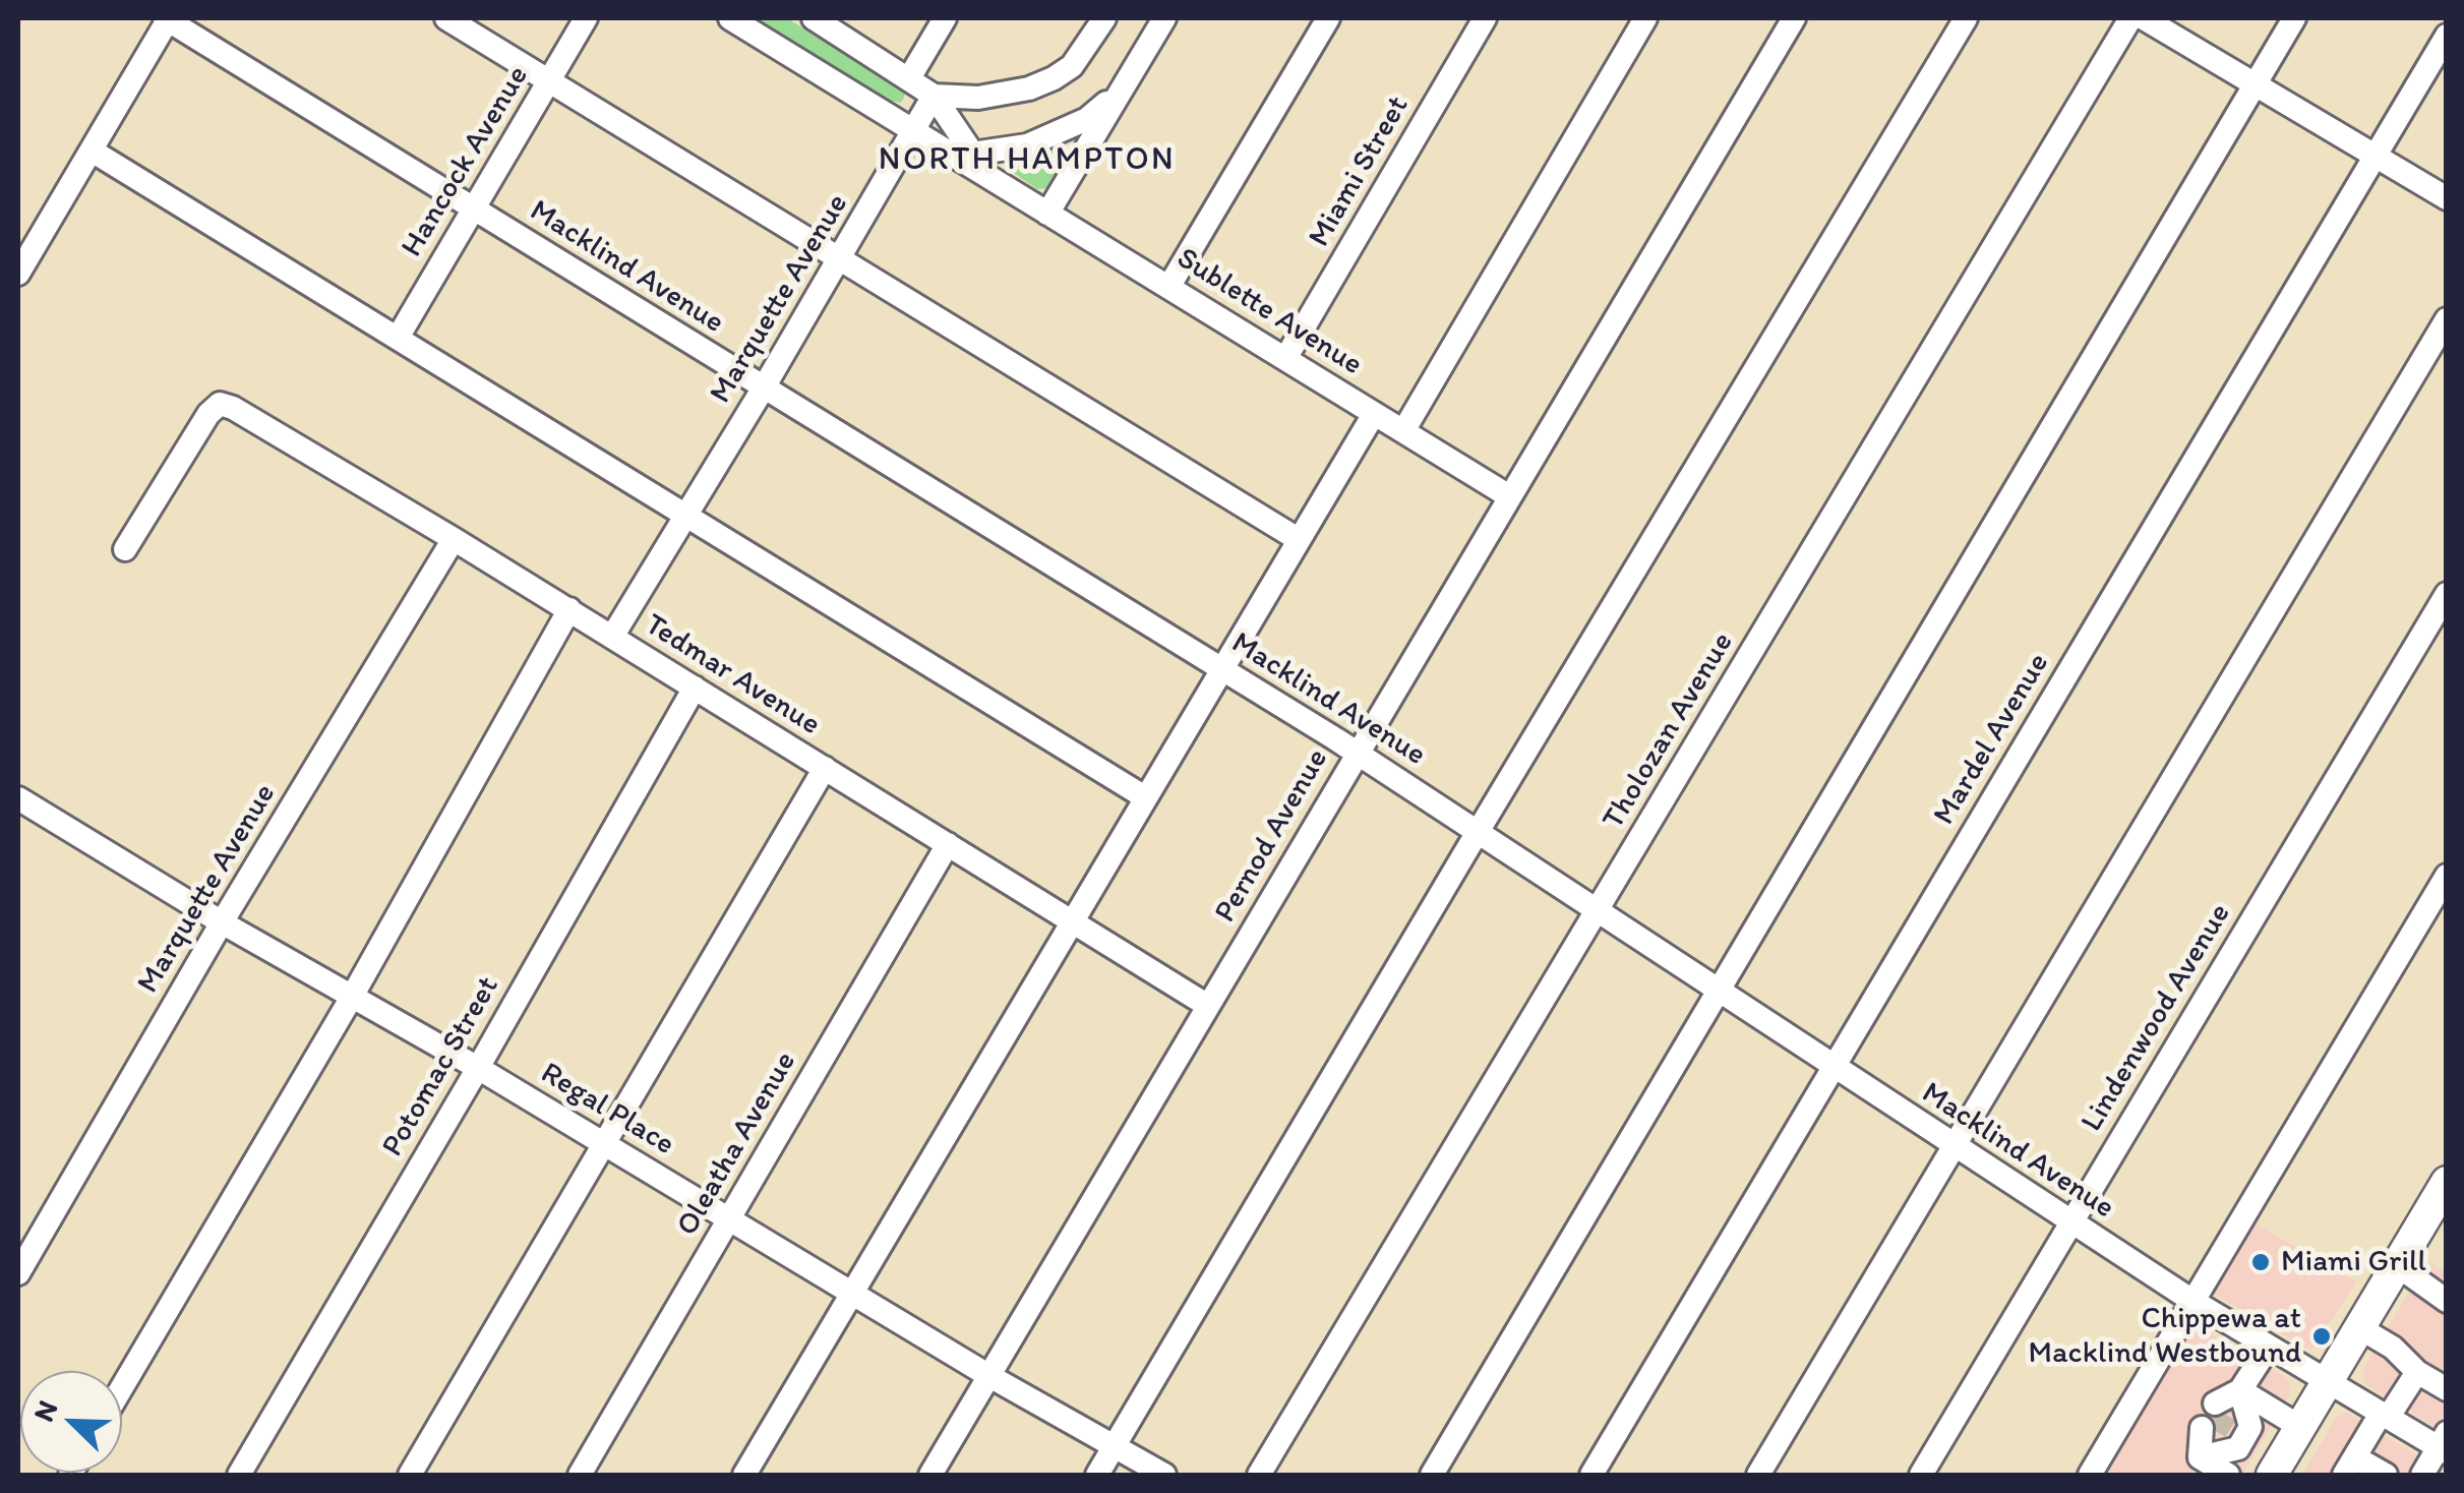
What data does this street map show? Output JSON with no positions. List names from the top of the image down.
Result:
{
  "streets": {
    "street": [
      "Hancock Avenue",
      "Miami Street",
      "Macklind Avenue",
      "Marquette Avenue",
      "Sublette Avenue",
      "Tedmar Avenue",
      "Tholozan Avenue",
      "Mardel Avenue",
      "Pernod Avenue",
      "Lindenwood Avenue",
      "Potomac Street",
      "Regal Place",
      "Oleatha Avenue"
    ]
  },
  "crossings": [
    ["Hancock Avenue", "Macklind Avenue"],
    ["Miami Street", "Sublette Avenue"],
    ["Macklind Avenue", "Marquette Avenue"],
    ["Macklind Avenue", "Tholozan Avenue"],
    ["Macklind Avenue", "Mardel Avenue"],
    ["Macklind Avenue", "Pernod Avenue"],
    ["Macklind Avenue", "Lindenwood Avenue"],
    ["Marquette Avenue", "Sublette Avenue"],
    ["Marquette Avenue", "Tedmar Avenue"],
    ["Marquette Avenue", "Regal Place"],
    ["Sublette Avenue", "Pernod Avenue"],
    ["Tedmar Avenue", "Pernod Avenue"],
    ["Tedmar Avenue", "Potomac Street"],
    ["Tedmar Avenue", "Oleatha Avenue"],
    ["Pernod Avenue", "Regal Place"],
    ["Potomac Street", "Regal Place"],
    ["Regal Place", "Oleatha Avenue"]
  ],
  "districts": ["NORTH HAMPTON"],
  "places": ["Miami Grill", "Chippewa at Macklind Westbound"],
  "north": "top left"
}
